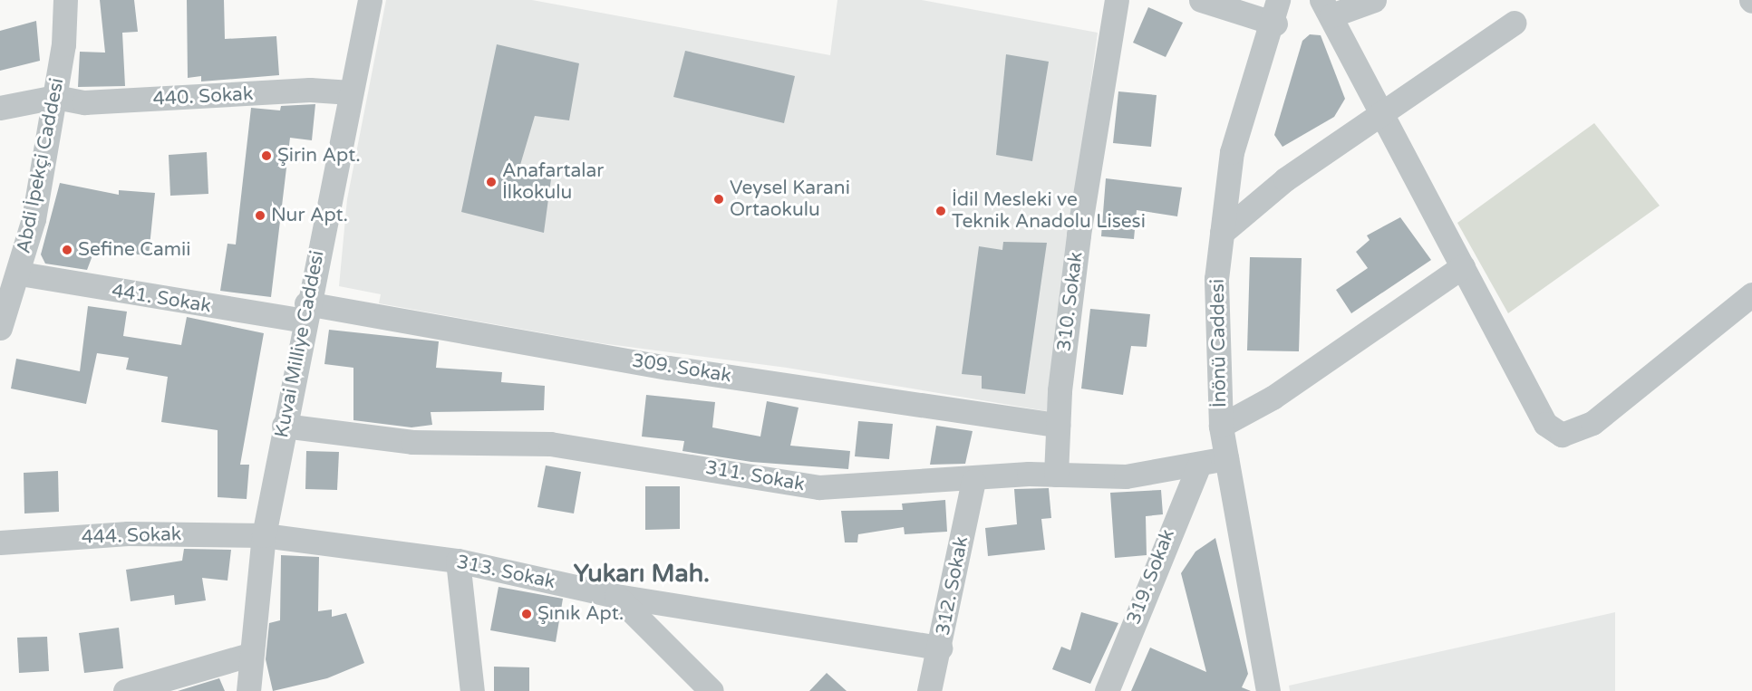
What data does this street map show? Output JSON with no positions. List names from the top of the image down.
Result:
{
  "streets": {
    "street": [
      "440. Sokak",
      "Abdi İpekçi Caddesi",
      "441. Sokak",
      "310. Sokak",
      "İnönü Caddesi",
      "Kuvai Milliye Caddesi",
      "309. Sokak",
      "311. Sokak",
      "444. Sokak",
      "313. Sokak",
      "319. Sokak",
      "312. Sokak"
    ]
  },
  "crossings": [
    ["440. Sokak", "Abdi İpekçi Caddesi"],
    ["440. Sokak", "Kuvai Milliye Caddesi"],
    ["Abdi İpekçi Caddesi", "441. Sokak"],
    ["441. Sokak", "Kuvai Milliye Caddesi"],
    ["441. Sokak", "309. Sokak"],
    ["310. Sokak", "309. Sokak"],
    ["310. Sokak", "311. Sokak"],
    ["İnönü Caddesi", "311. Sokak"],
    ["Kuvai Milliye Caddesi", "309. Sokak"],
    ["Kuvai Milliye Caddesi", "311. Sokak"],
    ["Kuvai Milliye Caddesi", "444. Sokak"],
    ["Kuvai Milliye Caddesi", "313. Sokak"],
    ["311. Sokak", "319. Sokak"],
    ["311. Sokak", "312. Sokak"],
    ["444. Sokak", "313. Sokak"],
    ["313. Sokak", "312. Sokak"]
  ],
  "districts": ["Yukarı Mah."],
  "places": [
    "Şirin Apt.",
    "Anafartalar İlkokulu",
    "Veysel Karani Ortaokulu",
    "İdil Mesleki ve Teknik Anadolu Lisesi",
    "Nur Apt.",
    "Sefine Camii",
    "Şınık Apt."
  ]
}
